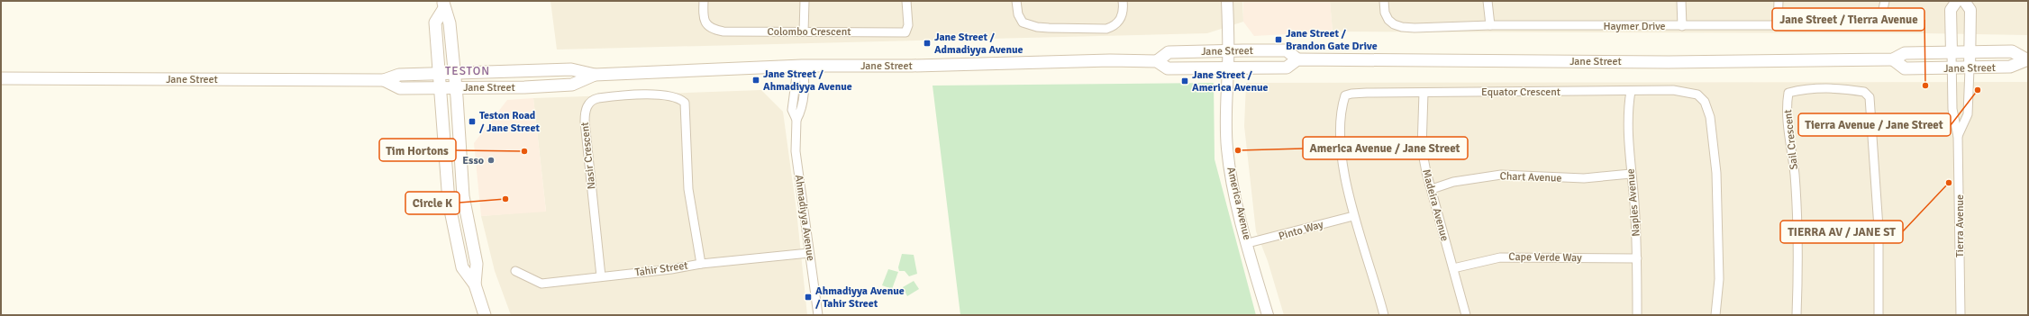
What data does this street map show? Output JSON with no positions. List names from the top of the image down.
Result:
{
  "streets": {
    "main road": ["Jane Street"],
    "street": [
      "Haymer Drive",
      "Colombo Crescent",
      "Equator Crescent",
      "Sail Crescent",
      "Nasir Crescent",
      "Chart Avenue",
      "Naples Avenue",
      "America Avenue",
      "Madeira Avenue",
      "Ahmadiyya Avenue",
      "Tierra Avenue",
      "Pinto Way",
      "Cape Verde Way",
      "Tahir Street"
    ]
  },
  "crossings": [
    ["Jane Street", "America Avenue"],
    ["Jane Street", "Ahmadiyya Avenue"],
    ["Jane Street", "Tierra Avenue"],
    ["Equator Crescent", "Naples Avenue"],
    ["Equator Crescent", "Madeira Avenue"],
    ["Equator Crescent", "Pinto Way"],
    ["Nasir Crescent", "Tahir Street"],
    ["Chart Avenue", "Naples Avenue"],
    ["Chart Avenue", "Madeira Avenue"],
    ["Naples Avenue", "Cape Verde Way"],
    ["America Avenue", "Pinto Way"],
    ["Madeira Avenue", "Cape Verde Way"],
    ["Ahmadiyya Avenue", "Tahir Street"]
  ],
  "districts": ["TESTON"],
  "places": {
    "transit": [
      "Jane Street / Brandon Gate Drive",
      "Jane Street / Admadiyya Avenue",
      "Jane Street / Ahmadiyya Avenue",
      "Jane Street / America Avenue",
      "Teston Road / Jane Street",
      "Ahmadiyya Avenue / Tahir Street"
    ],
    "other": [
      "Jane Street / Tierra Avenue",
      "Tierra Avenue / Jane Street",
      "America Avenue / Jane Street",
      "Tim Hortons",
      "Esso",
      "TIERRA AV / JANE ST",
      "Circle K"
    ]
  }
}
